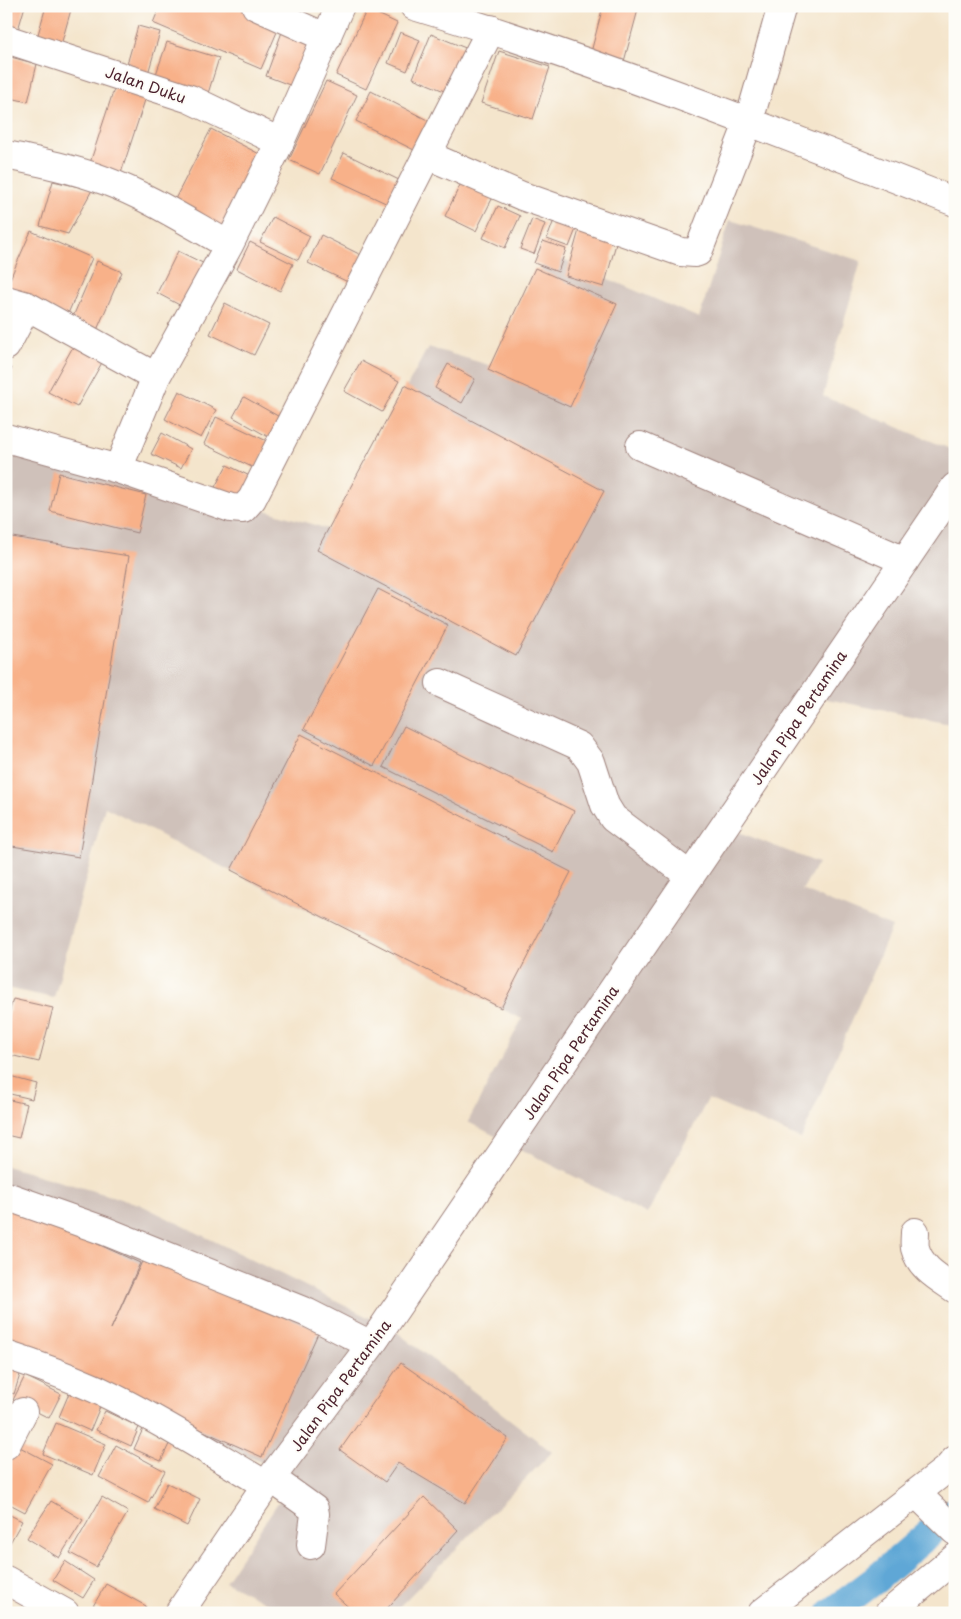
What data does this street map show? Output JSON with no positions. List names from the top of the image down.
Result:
{
  "streets": {
    "street": ["Jalan Duku", "Jalan Pipa Pertamina"]
  }
}
